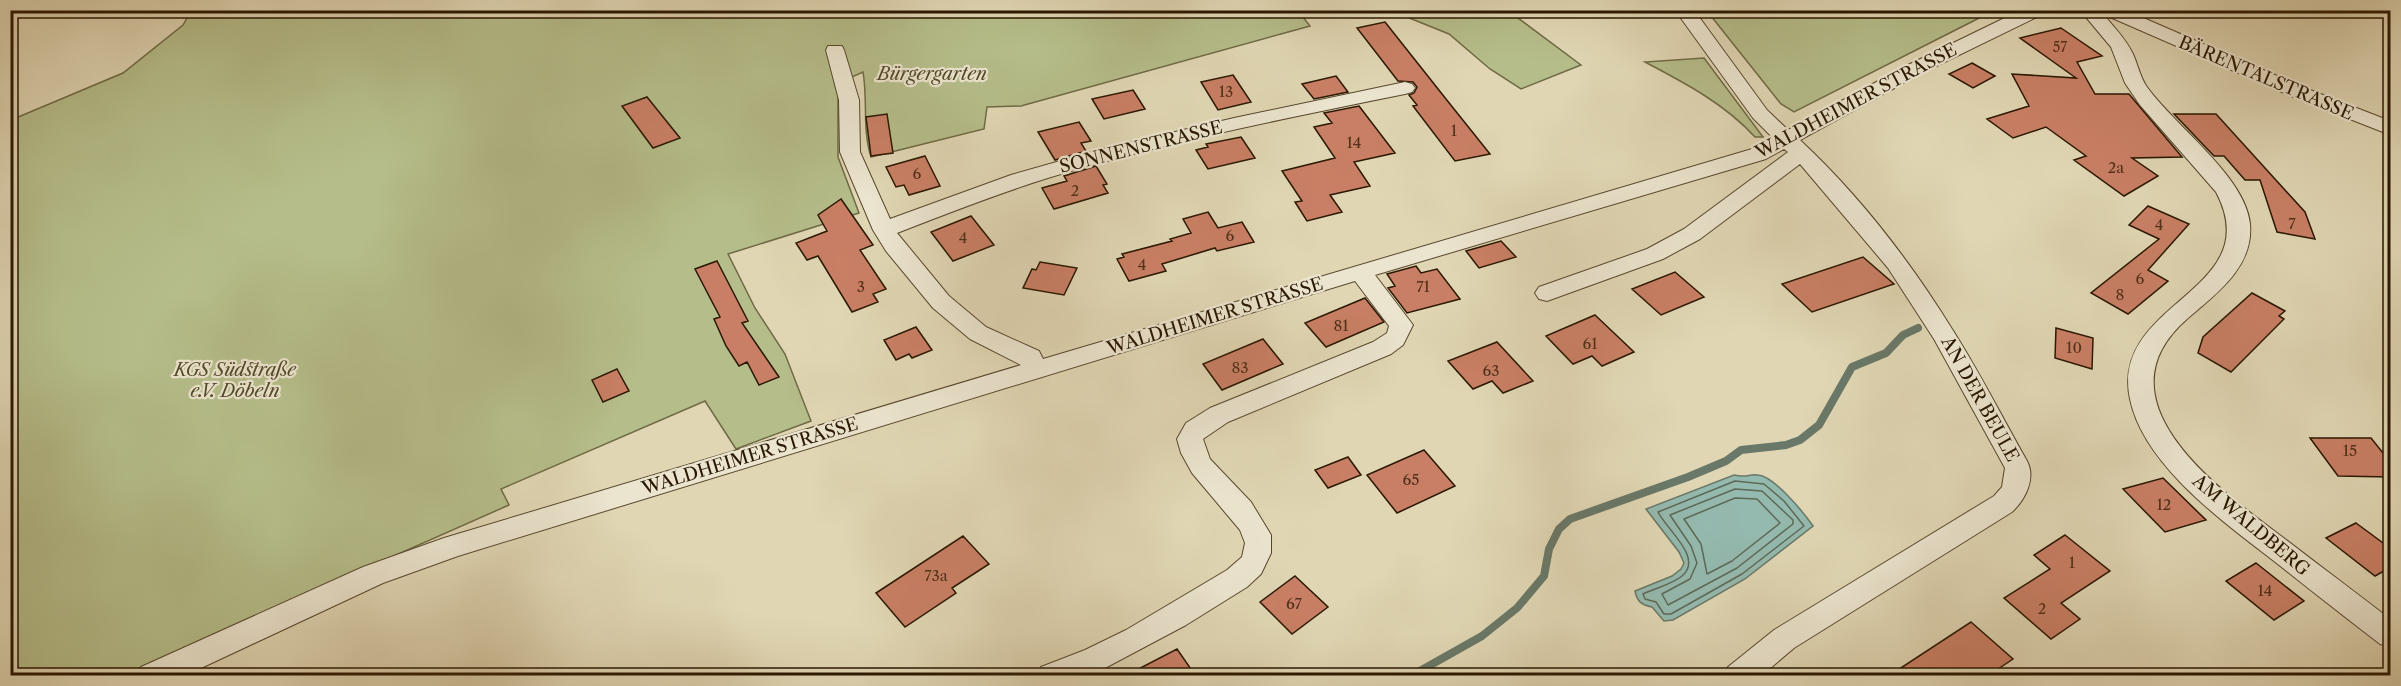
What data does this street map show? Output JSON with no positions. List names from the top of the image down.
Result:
{
  "streets": {
    "street": [
      "BÄRENTALSTRASSE",
      "WALDHEIMER STRASSE",
      "SONNENSTRASSE",
      "AN DER BEULE",
      "AM WALDBERG"
    ]
  },
  "crossings": [
    ["WALDHEIMER STRASSE", "AN DER BEULE"]
  ],
  "parks": ["Bürgergarten", "KGS Südstraße e.V. Döbeln"],
  "house_numbers": [
    "57",
    "13",
    "1",
    "14",
    "2a",
    "6",
    "2",
    "7",
    "4",
    "6",
    "4",
    "4",
    "6",
    "3",
    "71",
    "8",
    "81",
    "61",
    "10",
    "83",
    "63",
    "15",
    "65",
    "12",
    "1",
    "73a",
    "14",
    "67",
    "2"
  ]
}
